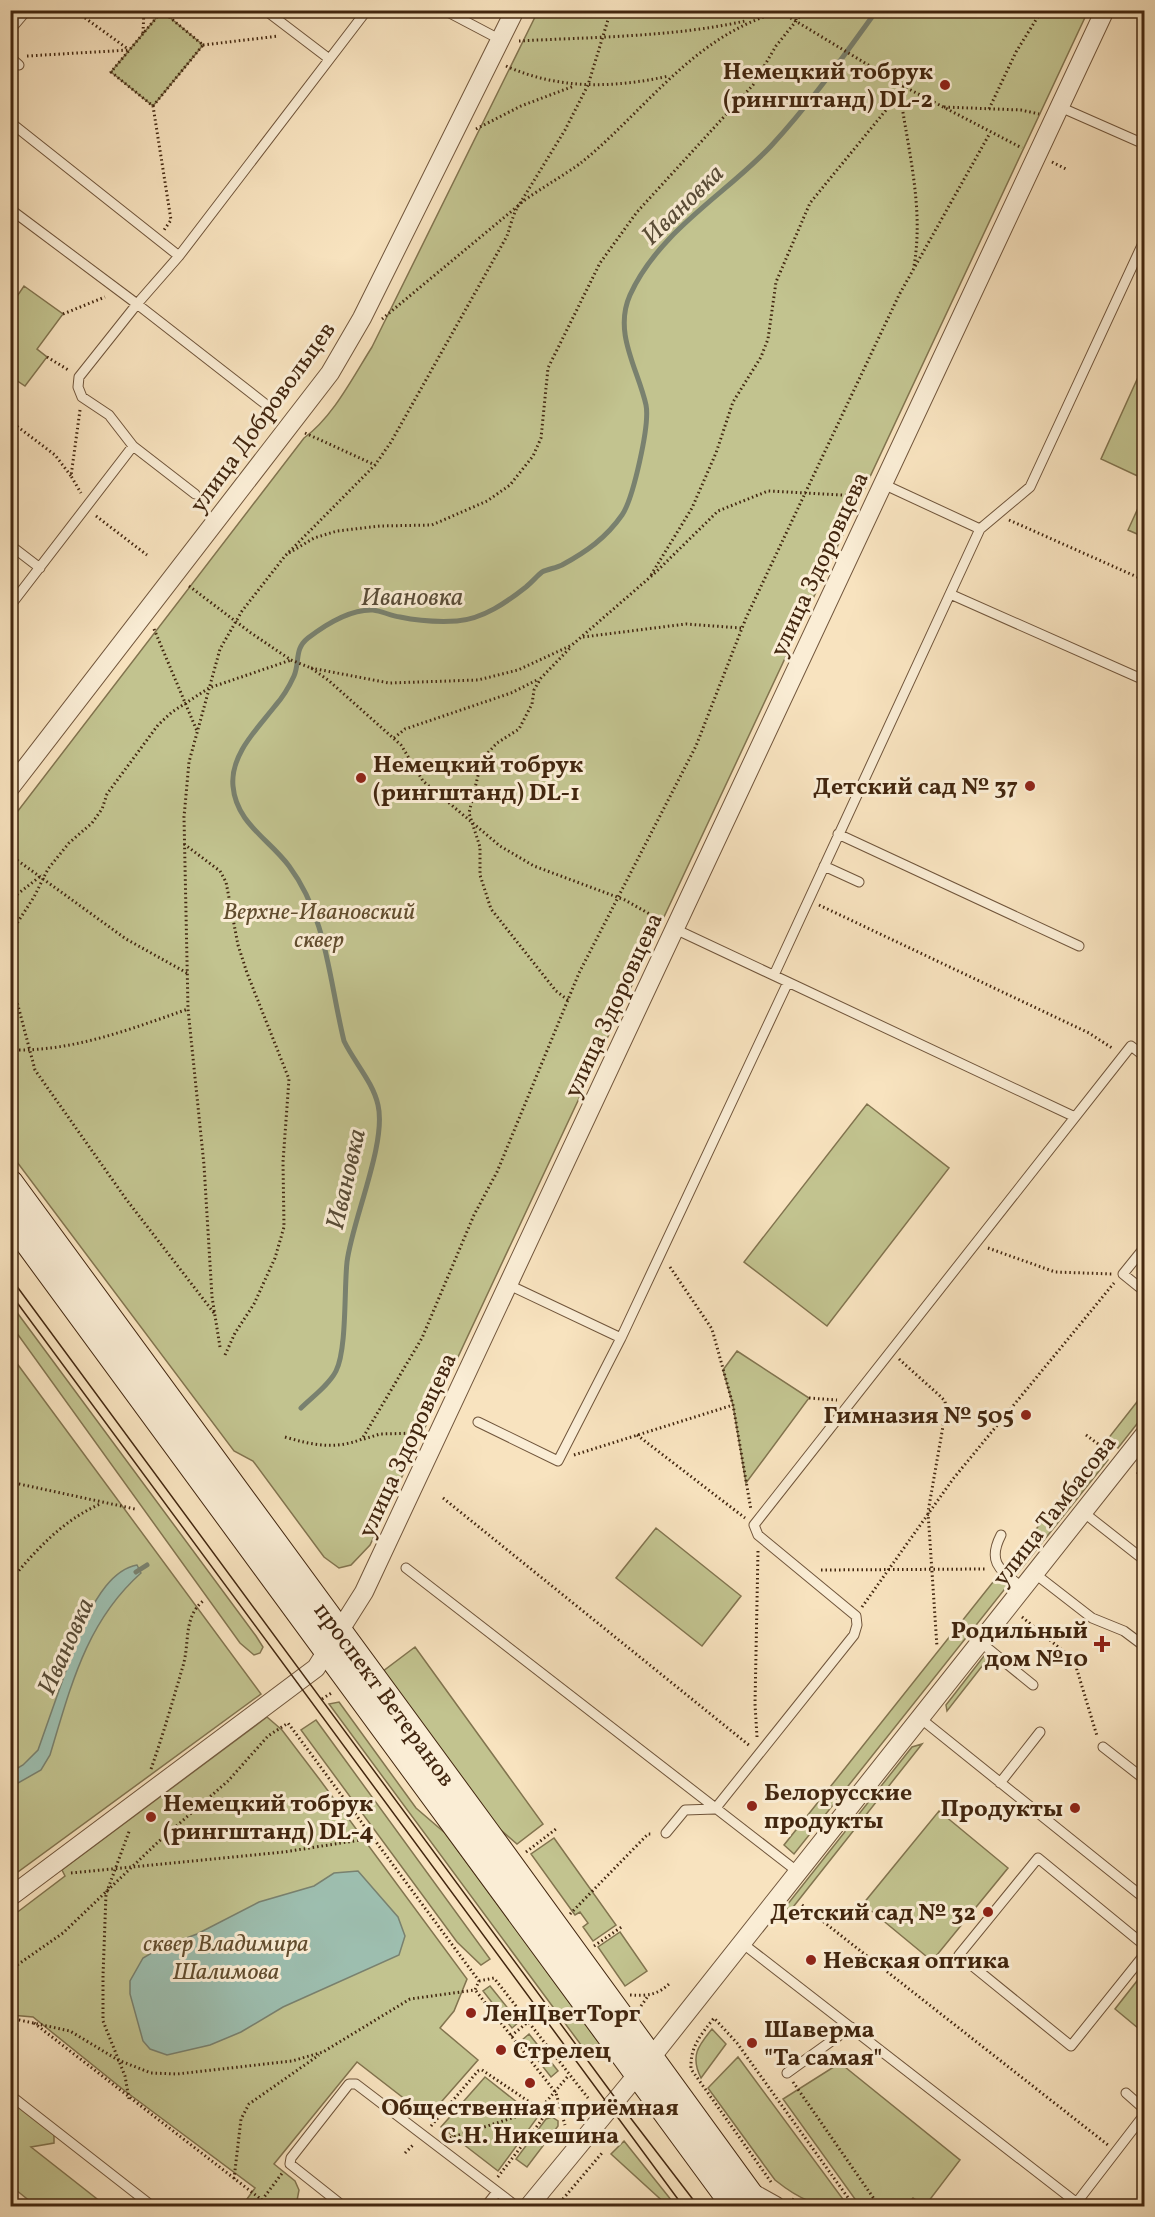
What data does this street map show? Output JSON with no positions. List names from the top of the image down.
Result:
{
  "streets": {
    "main road": ["проспект Ветеранов"],
    "street": ["улица Добровольцев", "улица Здоровцева", "улица Тамбасова"]
  },
  "crossings": [
    ["улица Здоровцева", "проспект Ветеранов"],
    ["улица Тамбасова", "проспект Ветеранов"]
  ],
  "water": ["Ивановка"],
  "parks": ["Верхне-Ивановский сквер", "сквер Владимира Шалимова"],
  "places": {
    "other": [
      "Немецкий тобрук (рингштанд) DL-2",
      "Немецкий тобрук (рингштанд) DL-1",
      "Детский сад № 37",
      "Гимназия № 505",
      "Белорусские продукты",
      "Продукты",
      "Немецкий тобрук (рингштанд) DL-4",
      "Детский сад № 32",
      "Невская оптика",
      "ЛенЦветТорг",
      "Шаверма \"Та самая\"",
      "Стрелец",
      "Общественная приёмная С.Н. Никешина"
    ],
    "health": ["Родильный дом №10"]
  }
}
